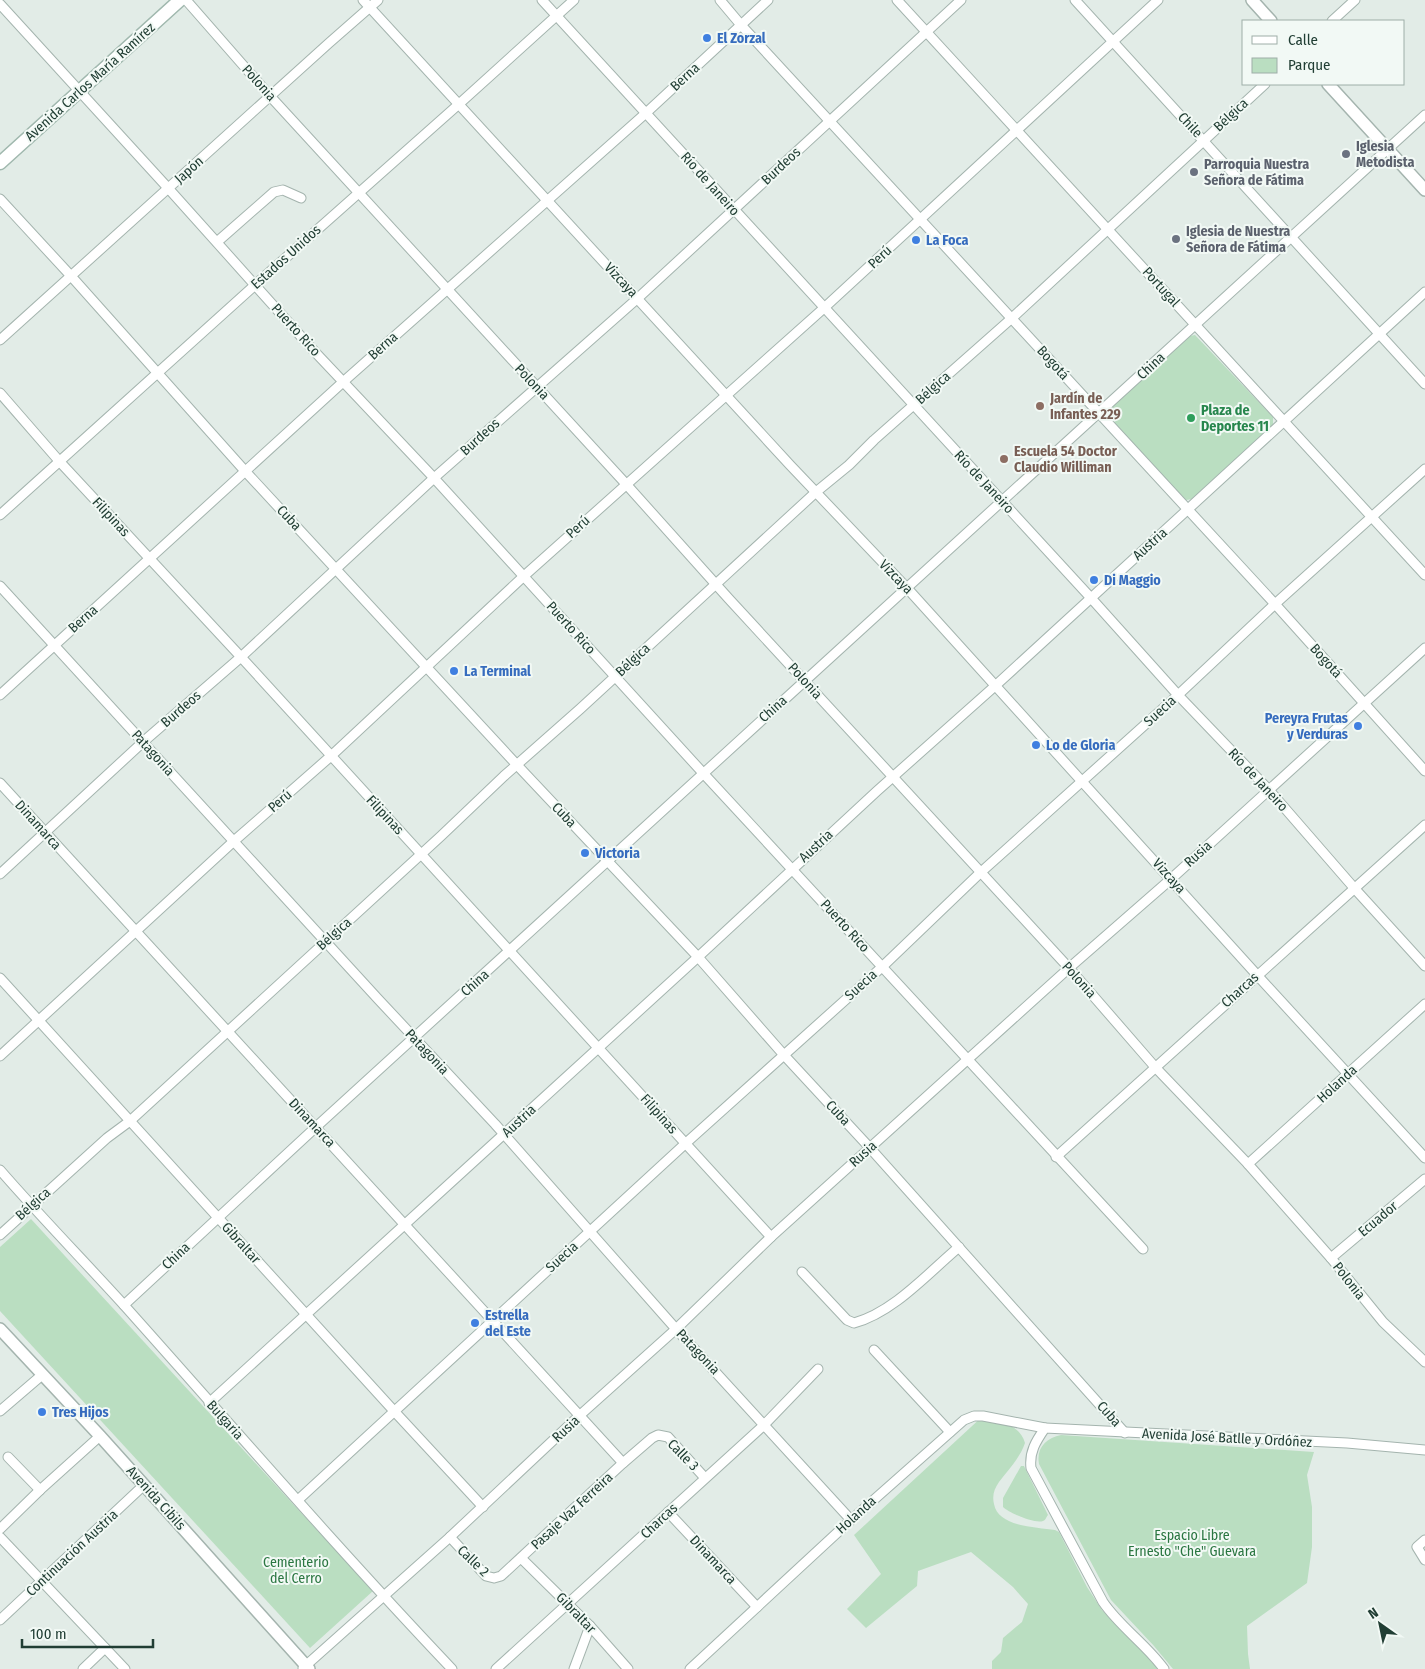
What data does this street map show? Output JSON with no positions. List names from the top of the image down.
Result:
{
  "streets": {
    "main road": ["Avenida Carlos María Ramírez"],
    "street": [
      "Berna",
      "Polonia",
      "Bélgica",
      "Chile",
      "Burdeos",
      "Japón",
      "Río de Janeiro",
      "Estados Unidos",
      "Perú",
      "Vizcaya",
      "Portugal",
      "Puerto Rico",
      "Bogotá",
      "China",
      "Filipinas",
      "Cuba",
      "Austria",
      "Suecia",
      "Patagonia",
      "Dinamarca",
      "Rusia",
      "Charcas",
      "Holanda",
      "Ecuador",
      "Gibraltar",
      "Bulgaria",
      "Avenida José Batlle y Ordóñez",
      "Calle 3",
      "Avenida Cibils",
      "Pasaje Vaz Ferreira",
      "Continuación Austria",
      "Calle 2"
    ]
  },
  "crossings": [
    ["Berna", "Polonia"],
    ["Berna", "Río de Janeiro"],
    ["Berna", "Vizcaya"],
    ["Berna", "Puerto Rico"],
    ["Berna", "Bogotá"],
    ["Berna", "Filipinas"],
    ["Berna", "Cuba"],
    ["Berna", "Patagonia"],
    ["Avenida Carlos María Ramírez", "Puerto Rico"],
    ["Polonia", "Bélgica"],
    ["Polonia", "Burdeos"],
    ["Polonia", "Japón"],
    ["Polonia", "Estados Unidos"],
    ["Polonia", "Perú"],
    ["Polonia", "China"],
    ["Polonia", "Austria"],
    ["Polonia", "Suecia"],
    ["Polonia", "Rusia"],
    ["Polonia", "Charcas"],
    ["Polonia", "Holanda"],
    ["Polonia", "Ecuador"],
    ["Bélgica", "Chile"],
    ["Bélgica", "Río de Janeiro"],
    ["Bélgica", "Vizcaya"],
    ["Bélgica", "Portugal"],
    ["Bélgica", "Puerto Rico"],
    ["Bélgica", "Bogotá"],
    ["Bélgica", "Filipinas"],
    ["Bélgica", "Cuba"],
    ["Bélgica", "Patagonia"],
    ["Bélgica", "Dinamarca"],
    ["Bélgica", "Gibraltar"],
    ["Bélgica", "Bulgaria"],
    ["Chile", "Perú"],
    ["Chile", "China"],
    ["Chile", "Austria"],
    ["Burdeos", "Río de Janeiro"],
    ["Burdeos", "Vizcaya"],
    ["Burdeos", "Portugal"],
    ["Burdeos", "Puerto Rico"],
    ["Burdeos", "Bogotá"],
    ["Burdeos", "Filipinas"],
    ["Burdeos", "Cuba"],
    ["Burdeos", "Patagonia"],
    ["Burdeos", "Dinamarca"],
    ["Japón", "Vizcaya"],
    ["Japón", "Puerto Rico"],
    ["Japón", "Cuba"],
    ["Río de Janeiro", "Estados Unidos"],
    ["Río de Janeiro", "Perú"],
    ["Río de Janeiro", "China"],
    ["Río de Janeiro", "Austria"],
    ["Río de Janeiro", "Suecia"],
    ["Río de Janeiro", "Rusia"],
    ["Río de Janeiro", "Charcas"],
    ["Estados Unidos", "Vizcaya"],
    ["Estados Unidos", "Puerto Rico"],
    ["Estados Unidos", "Filipinas"],
    ["Estados Unidos", "Cuba"],
    ["Perú", "Vizcaya"],
    ["Perú", "Portugal"],
    ["Perú", "Puerto Rico"],
    ["Perú", "Bogotá"],
    ["Perú", "Filipinas"],
    ["Perú", "Cuba"],
    ["Perú", "Patagonia"],
    ["Perú", "Dinamarca"],
    ["Perú", "Gibraltar"],
    ["Vizcaya", "China"],
    ["Vizcaya", "Austria"],
    ["Vizcaya", "Suecia"],
    ["Vizcaya", "Rusia"],
    ["Vizcaya", "Charcas"],
    ["Vizcaya", "Holanda"],
    ["Portugal", "China"],
    ["Portugal", "Austria"],
    ["Portugal", "Suecia"],
    ["Puerto Rico", "China"],
    ["Puerto Rico", "Austria"],
    ["Puerto Rico", "Suecia"],
    ["Puerto Rico", "Rusia"],
    ["Puerto Rico", "Charcas"],
    ["Bogotá", "China"],
    ["Bogotá", "Austria"],
    ["Bogotá", "Suecia"],
    ["Bogotá", "Rusia"],
    ["China", "Filipinas"],
    ["China", "Cuba"],
    ["China", "Patagonia"],
    ["China", "Dinamarca"],
    ["China", "Gibraltar"],
    ["China", "Bulgaria"],
    ["Filipinas", "Austria"],
    ["Filipinas", "Suecia"],
    ["Filipinas", "Rusia"],
    ["Cuba", "Austria"],
    ["Cuba", "Suecia"],
    ["Cuba", "Rusia"],
    ["Cuba", "Avenida José Batlle y Ordóñez"],
    ["Austria", "Patagonia"],
    ["Austria", "Dinamarca"],
    ["Austria", "Gibraltar"],
    ["Austria", "Bulgaria"],
    ["Suecia", "Patagonia"],
    ["Suecia", "Dinamarca"],
    ["Suecia", "Gibraltar"],
    ["Suecia", "Bulgaria"],
    ["Patagonia", "Rusia"],
    ["Patagonia", "Charcas"],
    ["Patagonia", "Holanda"],
    ["Dinamarca", "Rusia"],
    ["Dinamarca", "Charcas"],
    ["Dinamarca", "Holanda"],
    ["Dinamarca", "Pasaje Vaz Ferreira"],
    ["Rusia", "Gibraltar"],
    ["Rusia", "Bulgaria"],
    ["Rusia", "Avenida Cibils"],
    ["Rusia", "Calle 2"],
    ["Charcas", "Gibraltar"],
    ["Charcas", "Calle 3"],
    ["Holanda", "Avenida José Batlle y Ordóñez"],
    ["Gibraltar", "Pasaje Vaz Ferreira"],
    ["Gibraltar", "Calle 2"],
    ["Calle 3", "Pasaje Vaz Ferreira"],
    ["Avenida Cibils", "Continuación Austria"],
    ["Pasaje Vaz Ferreira", "Calle 2"]
  ],
  "parks": ["Espacio Libre Ernesto \"Che\" Guevara", "Cementerio del Cerro"],
  "places": [
    "El Zorzal",
    "Iglesia Metodista",
    "Parroquia Nuestra Señora de Fátima",
    "Iglesia de Nuestra Señora de Fátima",
    "La Foca",
    "Jardín de Infantes 229",
    "Plaza de Deportes 11",
    "Escuela 54 Doctor Claudio Williman",
    "Di Maggio",
    "La Terminal",
    "Pereyra Frutas y Verduras",
    "Lo de Gloria",
    "Victoria",
    "Estrella del Este",
    "Tres Hijos"
  ],
  "legend": ["Calle", "Parque"],
  "scale_bar": "100 m",
  "north": "top left"
}
